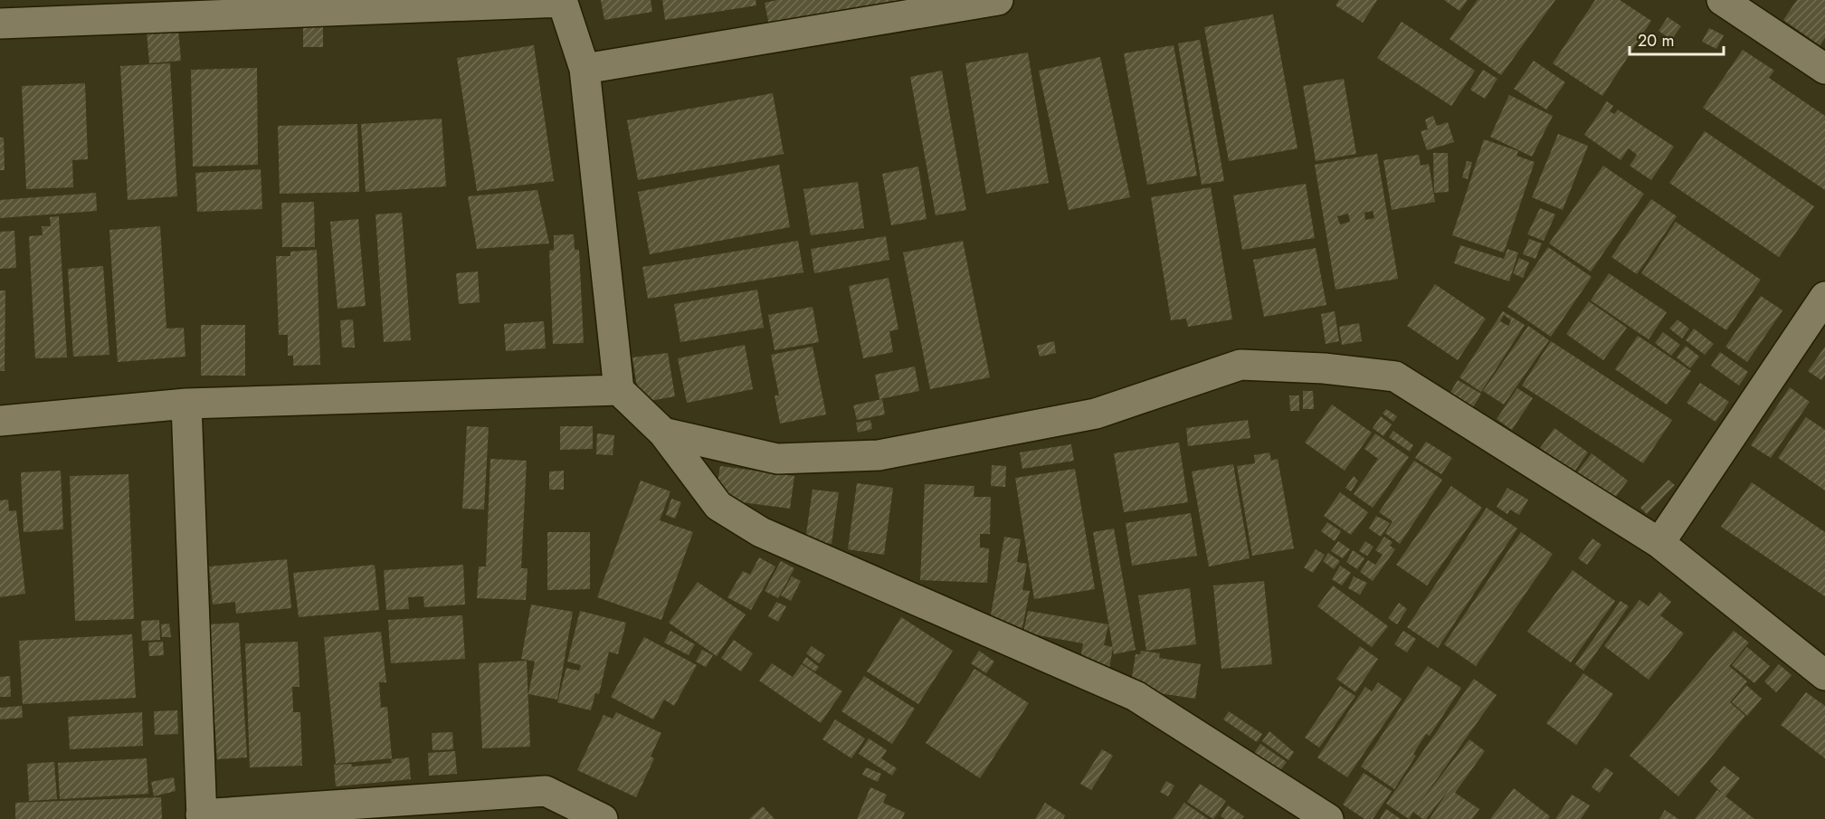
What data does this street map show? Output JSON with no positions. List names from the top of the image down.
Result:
{
  "scale_bar": "20 m"
}
